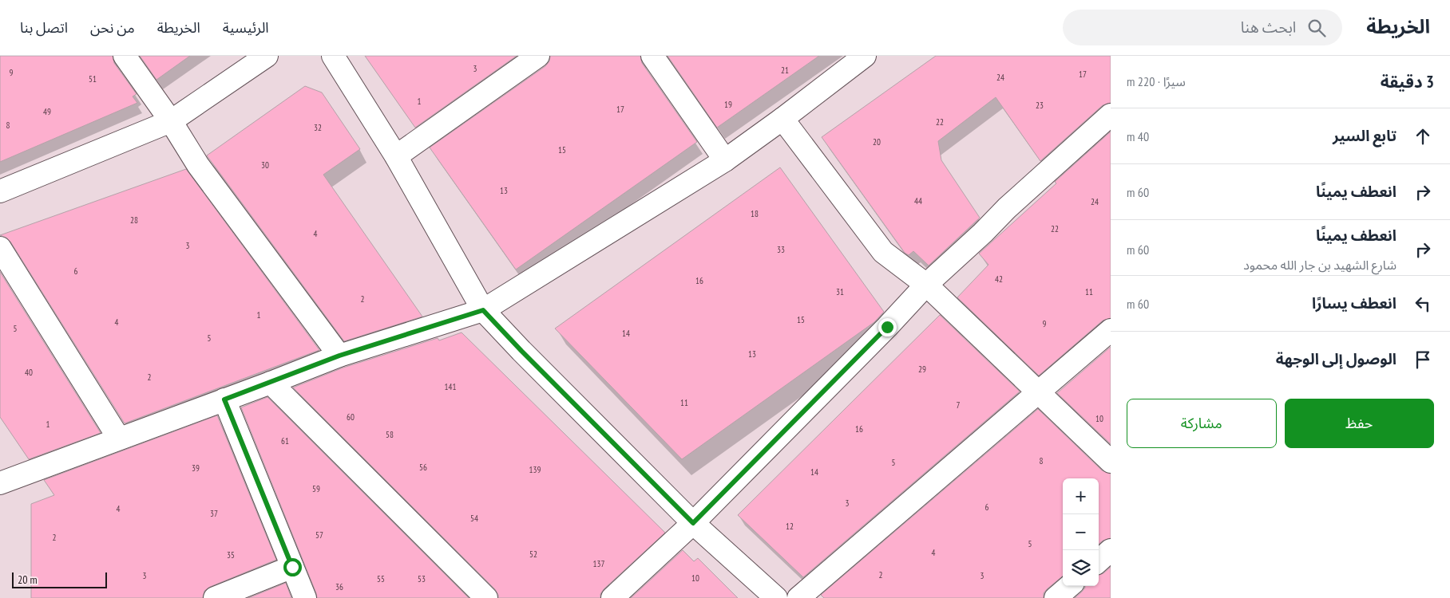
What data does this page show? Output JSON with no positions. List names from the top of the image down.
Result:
{
  "house_numbers": [
    "3",
    "21",
    "9",
    "17",
    "24",
    "51",
    "1",
    "19",
    "23",
    "17",
    "49",
    "22",
    "8",
    "32",
    "20",
    "15",
    "30",
    "13",
    "44",
    "24",
    "18",
    "28",
    "22",
    "4",
    "3",
    "33",
    "6",
    "42",
    "16",
    "31",
    "11",
    "2",
    "1",
    "15",
    "4",
    "9",
    "5",
    "14",
    "5",
    "13",
    "29",
    "40",
    "2",
    "141",
    "11",
    "7",
    "60",
    "10",
    "1",
    "16",
    "58",
    "61",
    "8",
    "5",
    "56",
    "39",
    "139",
    "14",
    "59",
    "3",
    "6",
    "4",
    "37",
    "54",
    "12",
    "57",
    "2",
    "5",
    "4",
    "52",
    "35",
    "137",
    "2",
    "3",
    "3",
    "10",
    "55",
    "53",
    "36"
  ],
  "scale_bar": "20 m",
  "page": {
    "header": "الخريطة",
    "search": "ابحث هنا",
    "nav": [
      "الرئيسية",
      "الخريطة",
      "من نحن",
      "اتصل بنا"
    ],
    "heading": ["3 دقيقة", "سيرًا · 220 m"],
    "list": [
      ["تابع السير", "40 m"],
      ["انعطف يمينًا", "60 m"],
      ["انعطف يمينًا", "شارع الشهيد بن جار الله محمود", "60 m"],
      ["انعطف يسارًا", "60 m"],
      "الوصول إلى الوجهة"
    ],
    "buttons": ["حفظ", "مشاركة"],
    "map_buttons": ["+", "−"],
    "scale": "20 m"
  }
}
